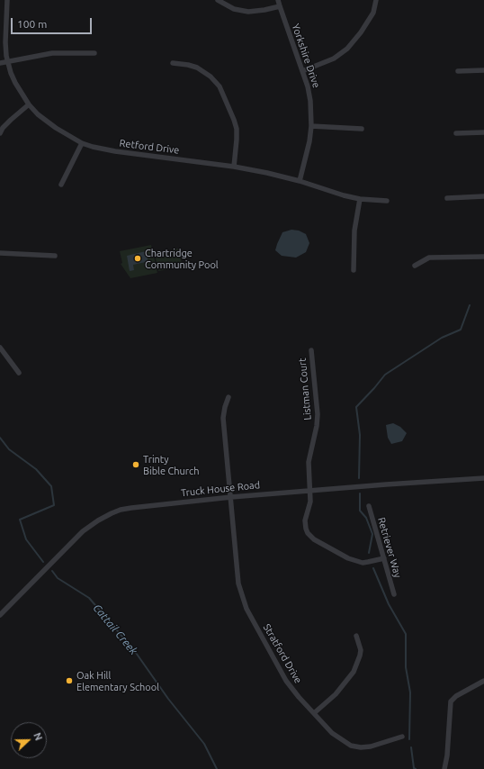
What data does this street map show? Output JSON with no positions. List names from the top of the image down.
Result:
{
  "streets": {
    "street": [
      "Yorkshire Drive",
      "Retford Drive",
      "Listman Court",
      "Truck House Road",
      "Retriever Way",
      "Stratford Drive"
    ]
  },
  "crossings": [
    ["Yorkshire Drive", "Retford Drive"],
    ["Listman Court", "Truck House Road"],
    ["Listman Court", "Retriever Way"],
    ["Truck House Road", "Stratford Drive"]
  ],
  "water": ["Cattail Creek"],
  "places": ["Chartridge Community Pool", "Trinty Bible Church", "Oak Hill Elementary School"],
  "scale_bar": "100 m",
  "north": "right"
}
